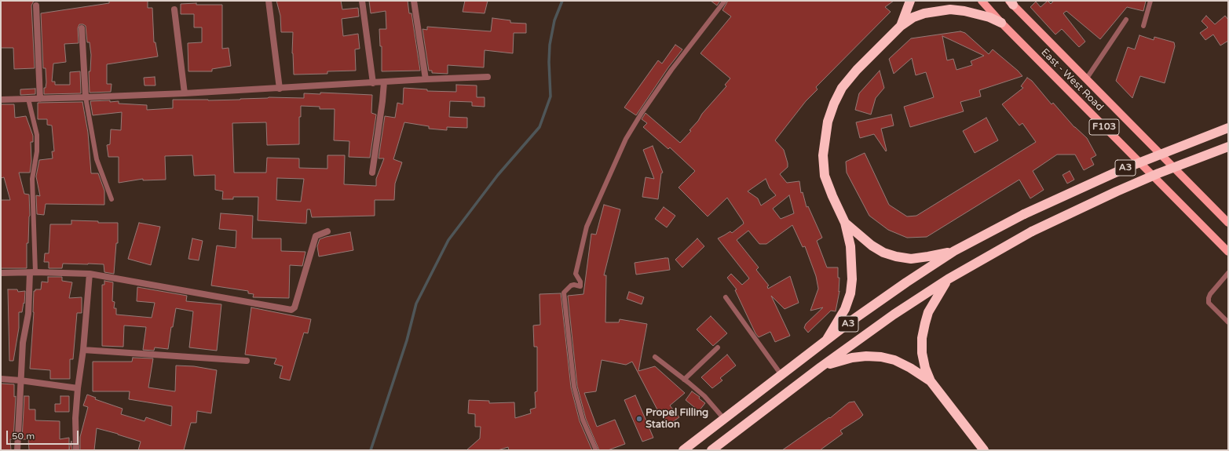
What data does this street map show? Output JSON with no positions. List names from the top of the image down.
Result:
{
  "streets": {
    "highway": ["A3"],
    "main road": ["East - West Road", "F103"]
  },
  "places": ["Propel Filling Station"],
  "scale_bar": "50 m"
}
